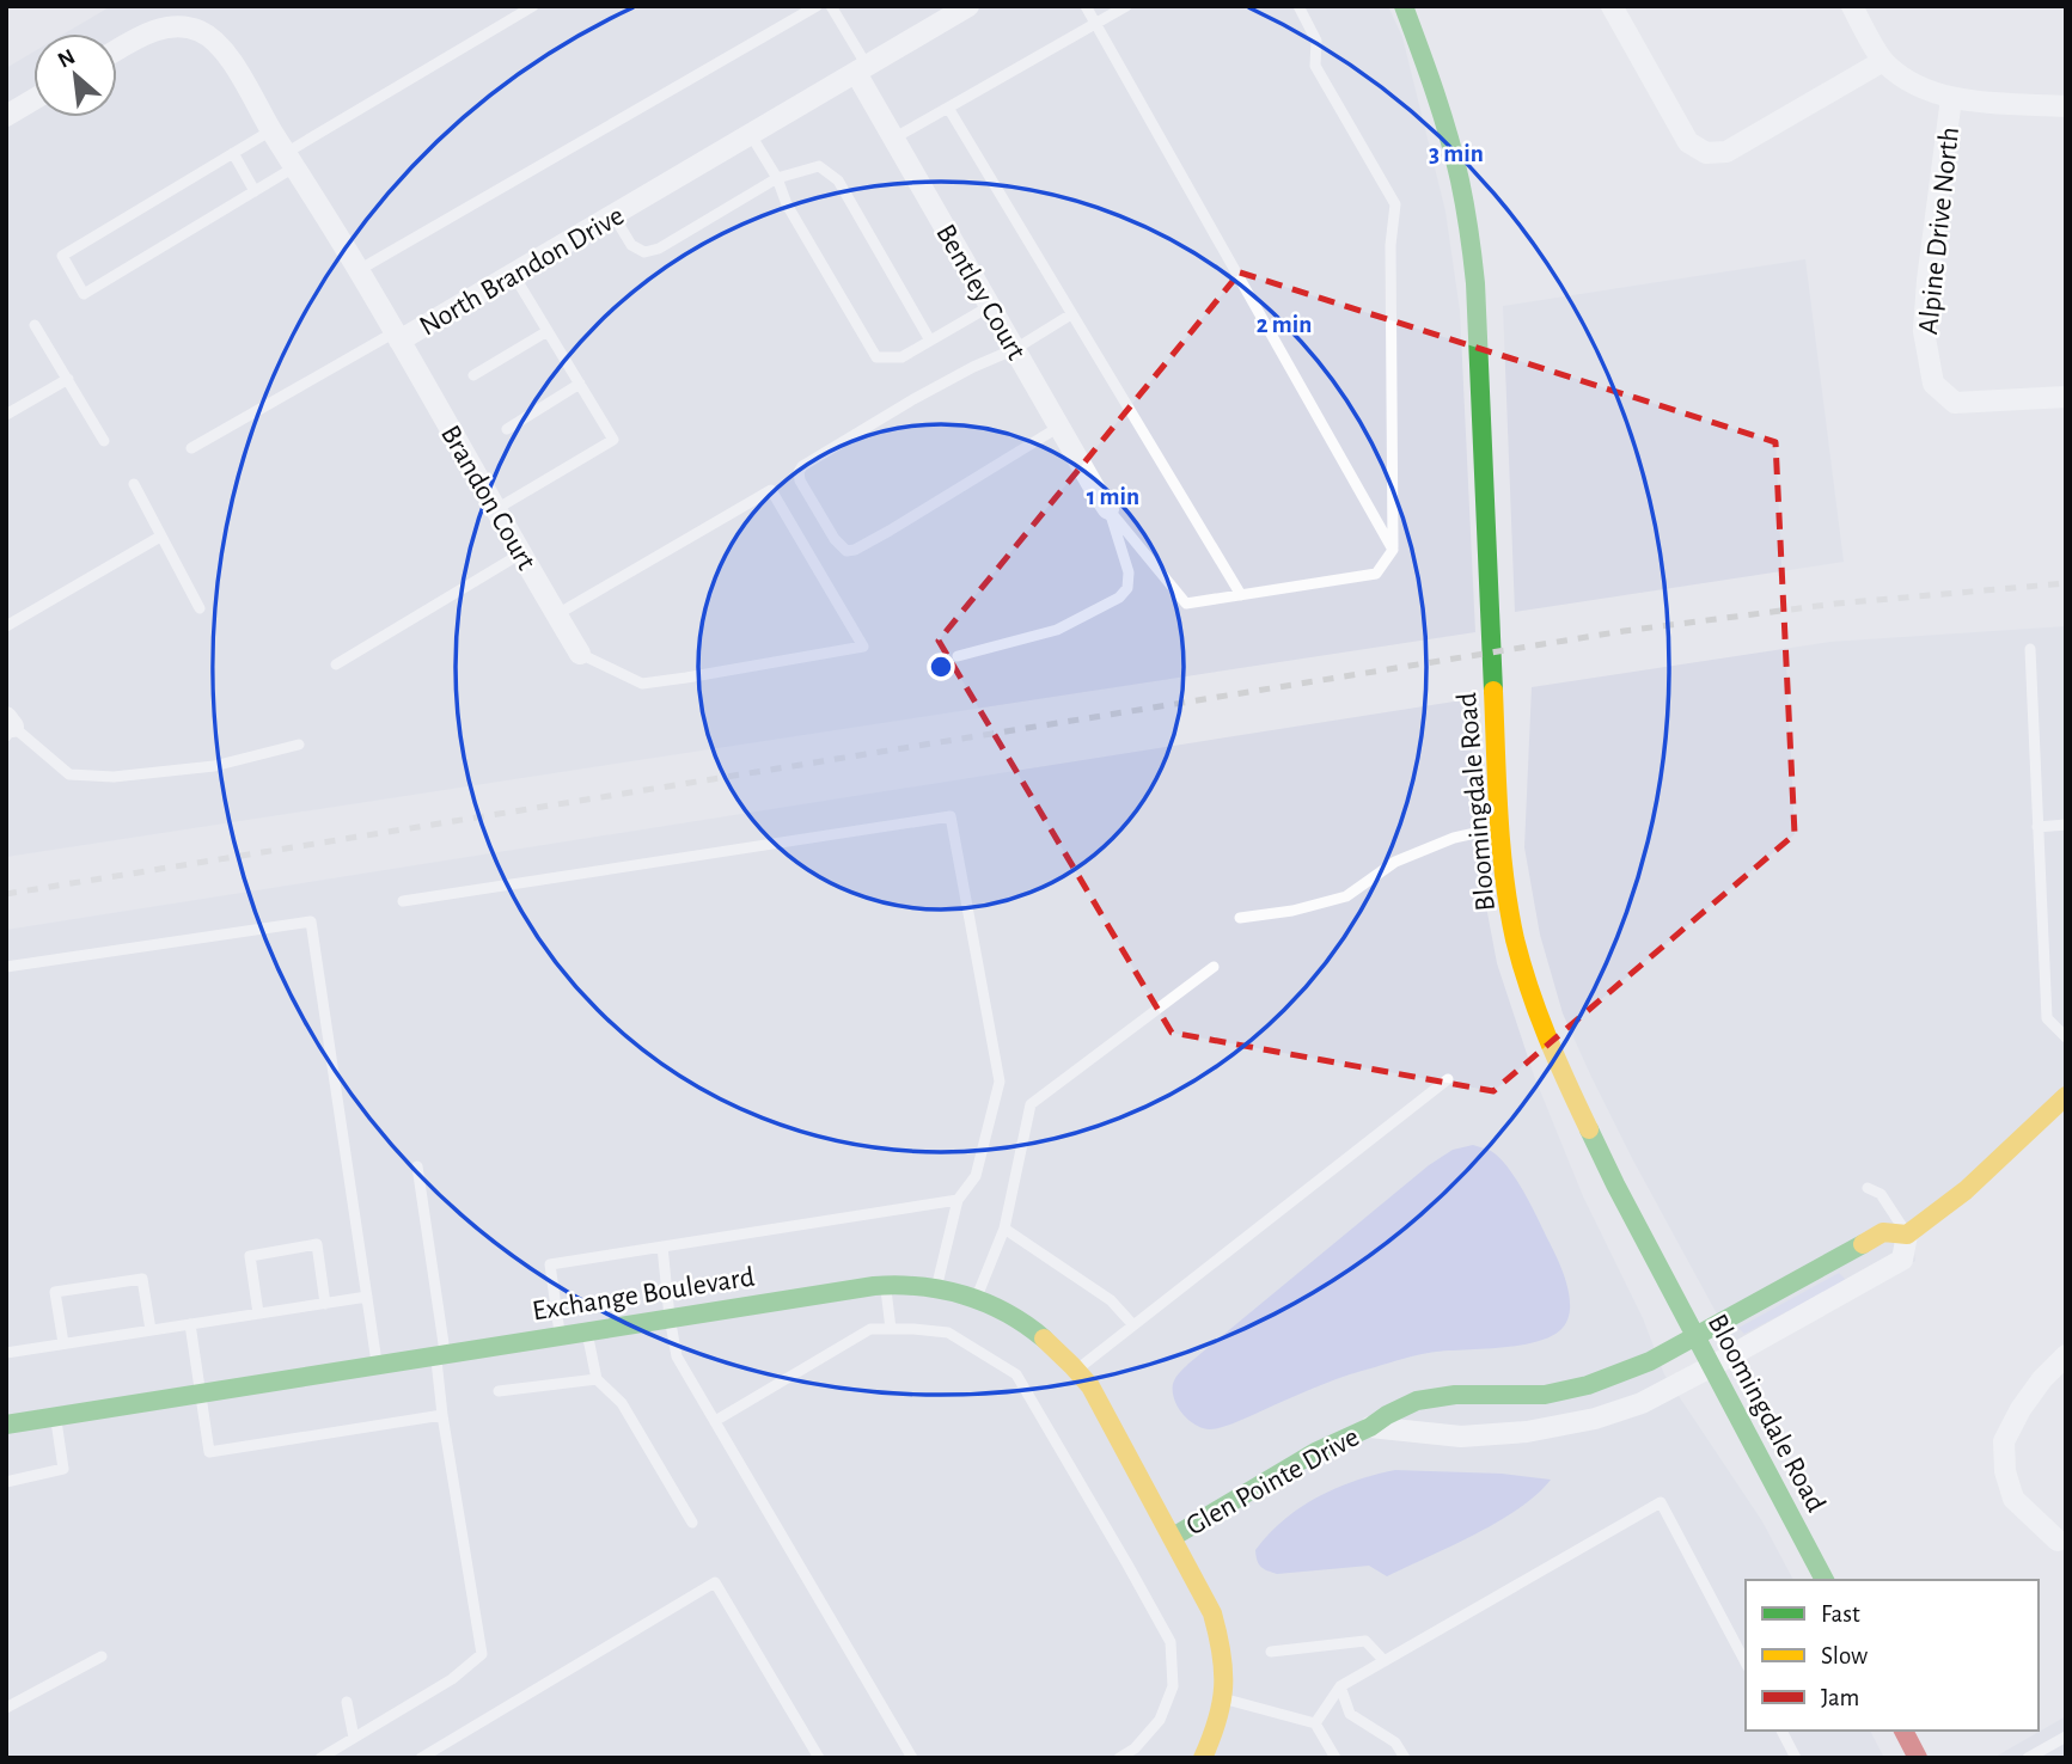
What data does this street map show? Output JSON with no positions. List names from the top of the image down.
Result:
{
  "streets": {
    "street": [
      "Alpine Drive North",
      "North Brandon Drive",
      "Bentley Court",
      "Brandon Court",
      "Bloomingdale Road",
      "Exchange Boulevard",
      "Glen Pointe Drive"
    ]
  },
  "crossings": [
    ["North Brandon Drive", "Bentley Court"],
    ["North Brandon Drive", "Brandon Court"],
    ["Bloomingdale Road", "Glen Pointe Drive"],
    ["Exchange Boulevard", "Glen Pointe Drive"]
  ],
  "legend": ["Fast", "Slow", "Jam"],
  "north": "top left",
  "rings": ["3 min", "2 min", "1 min"]
}
